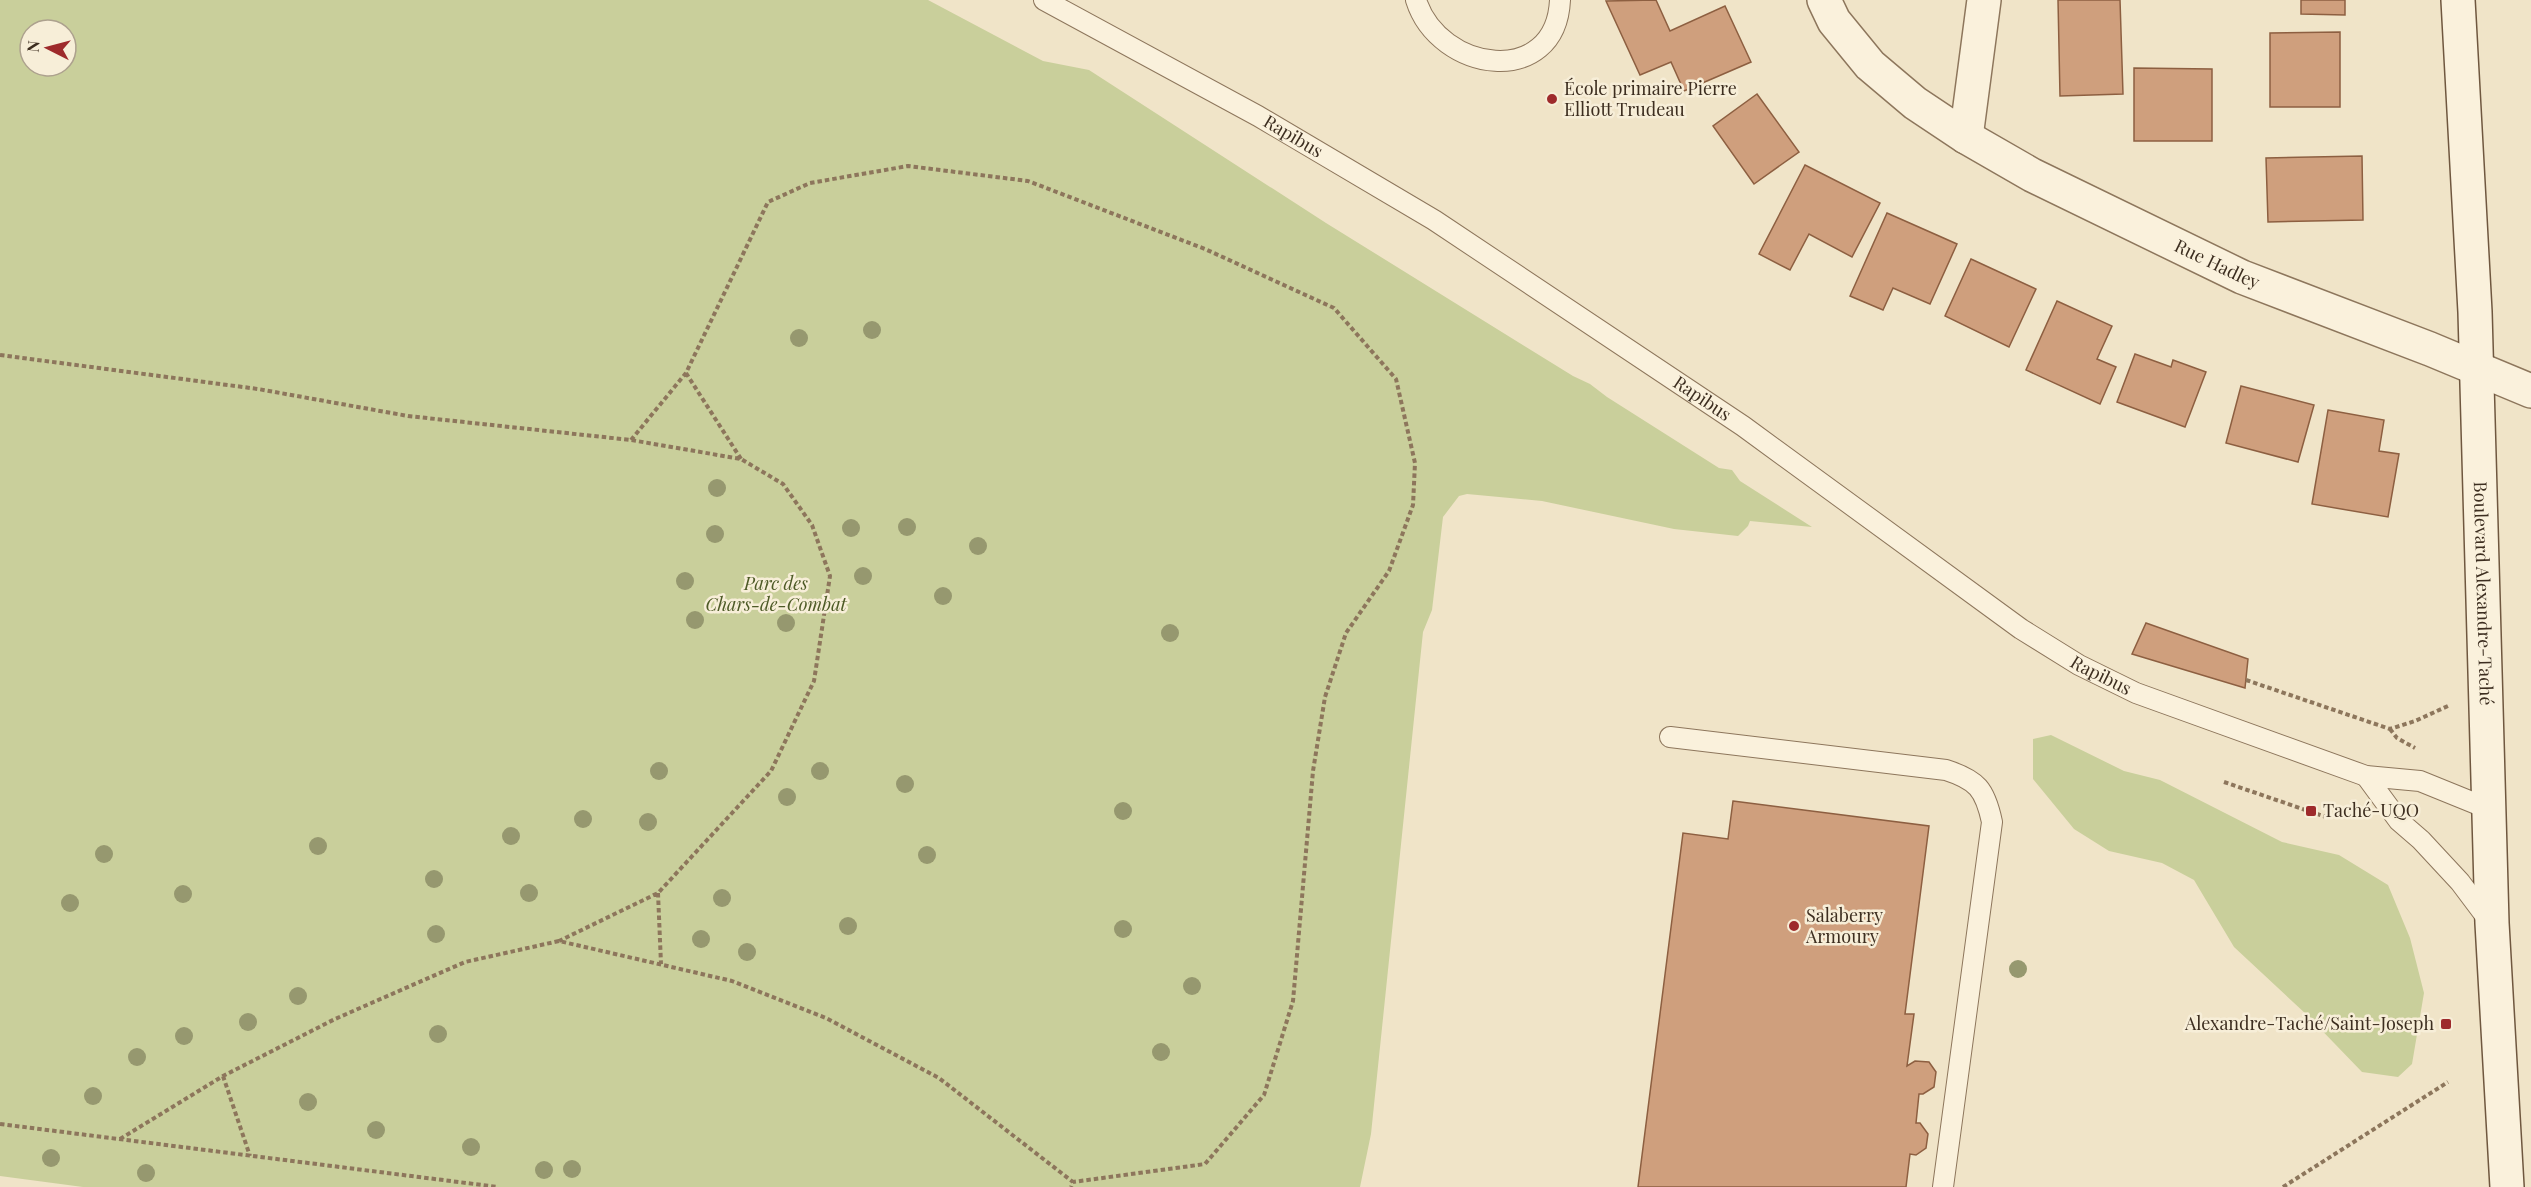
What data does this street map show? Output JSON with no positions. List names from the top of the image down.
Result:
{
  "streets": {
    "main road": ["Rue Hadley", "Boulevard Alexandre-Taché"],
    "lane": ["Rapibus"]
  },
  "crossings": [
    ["Rapibus", "Boulevard Alexandre-Taché"],
    ["Rue Hadley", "Boulevard Alexandre-Taché"]
  ],
  "parks": ["Parc des Chars-de-Combat"],
  "places": {
    "other": ["École primaire Pierre Elliott Trudeau", "Salaberry Armoury"],
    "transit": ["Taché-UQO", "Alexandre-Taché/Saint-Joseph"]
  },
  "north": "left"
}
